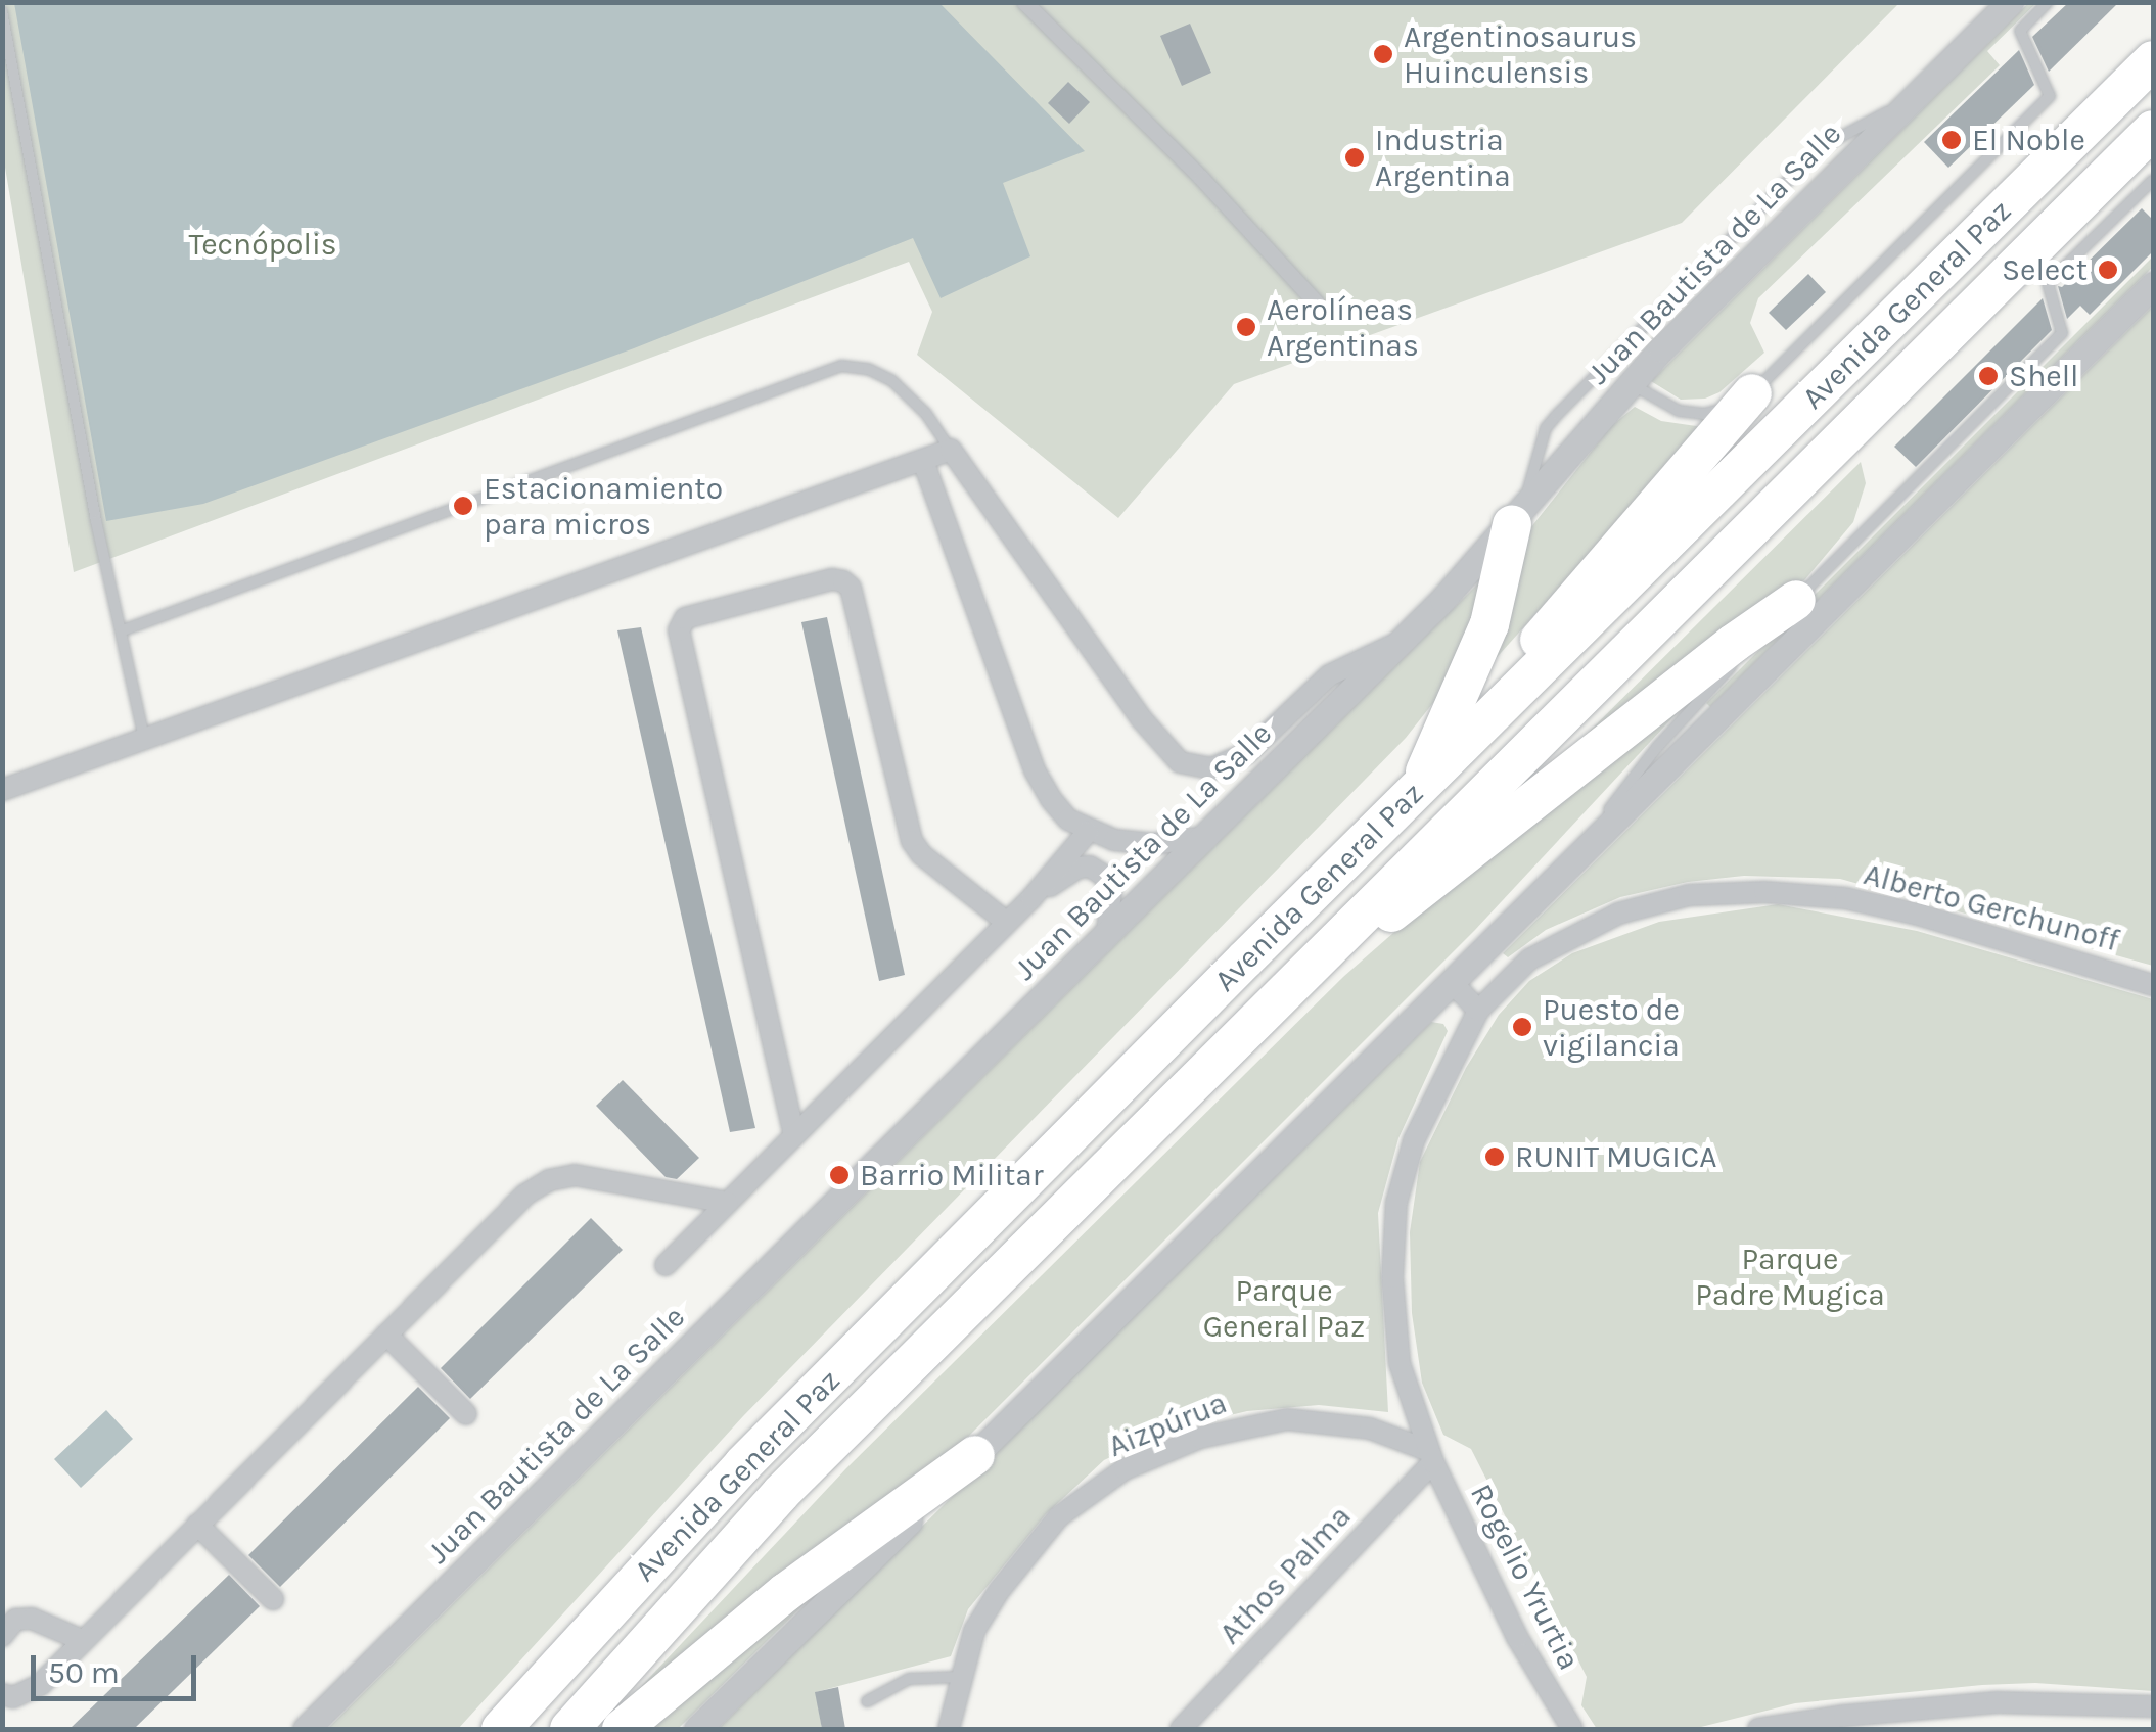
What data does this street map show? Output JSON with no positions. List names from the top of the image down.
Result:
{
  "streets": {
    "highway": ["Avenida General Paz"],
    "street": [
      "Juan Bautista de La Salle",
      "Alberto Gerchunoff",
      "Aizpúrua",
      "Athos Palma",
      "Rogelio Yrurtia"
    ]
  },
  "crossings": [
    ["Alberto Gerchunoff", "Aizpúrua"],
    ["Alberto Gerchunoff", "Athos Palma"],
    ["Alberto Gerchunoff", "Rogelio Yrurtia"],
    ["Aizpúrua", "Athos Palma"],
    ["Aizpúrua", "Rogelio Yrurtia"],
    ["Athos Palma", "Rogelio Yrurtia"]
  ],
  "parks": ["Tecnópolis", "Parque Padre Mugica", "Parque General Paz"],
  "places": [
    "Argentinosaurus Huinculensis",
    "El Noble",
    "Industria Argentina",
    "Select",
    "Aerolíneas Argentinas",
    "Shell",
    "Estacionamiento para micros",
    "Puesto de vigilancia",
    "RUNIT MUGICA",
    "Barrio Militar"
  ],
  "scale_bar": "50 m"
}
